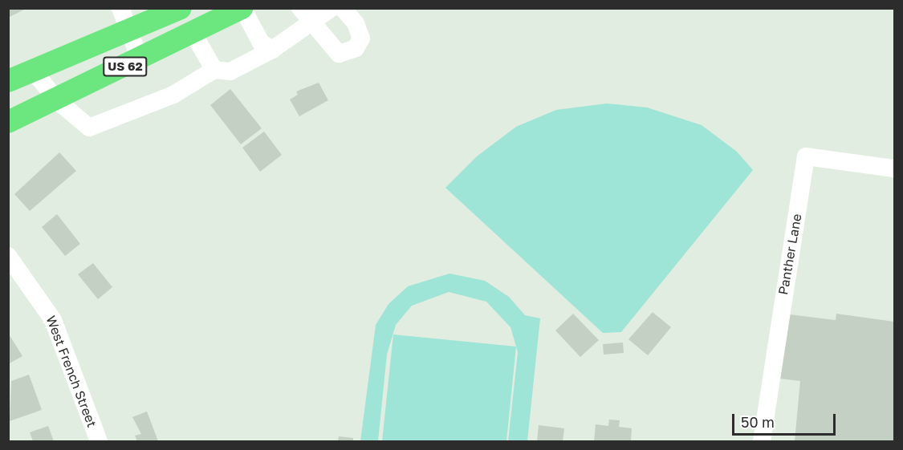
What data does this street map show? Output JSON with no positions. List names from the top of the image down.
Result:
{
  "streets": {
    "main road": ["US 62"],
    "street": ["Panther Lane", "West French Street"]
  },
  "scale_bar": "50 m"
}
